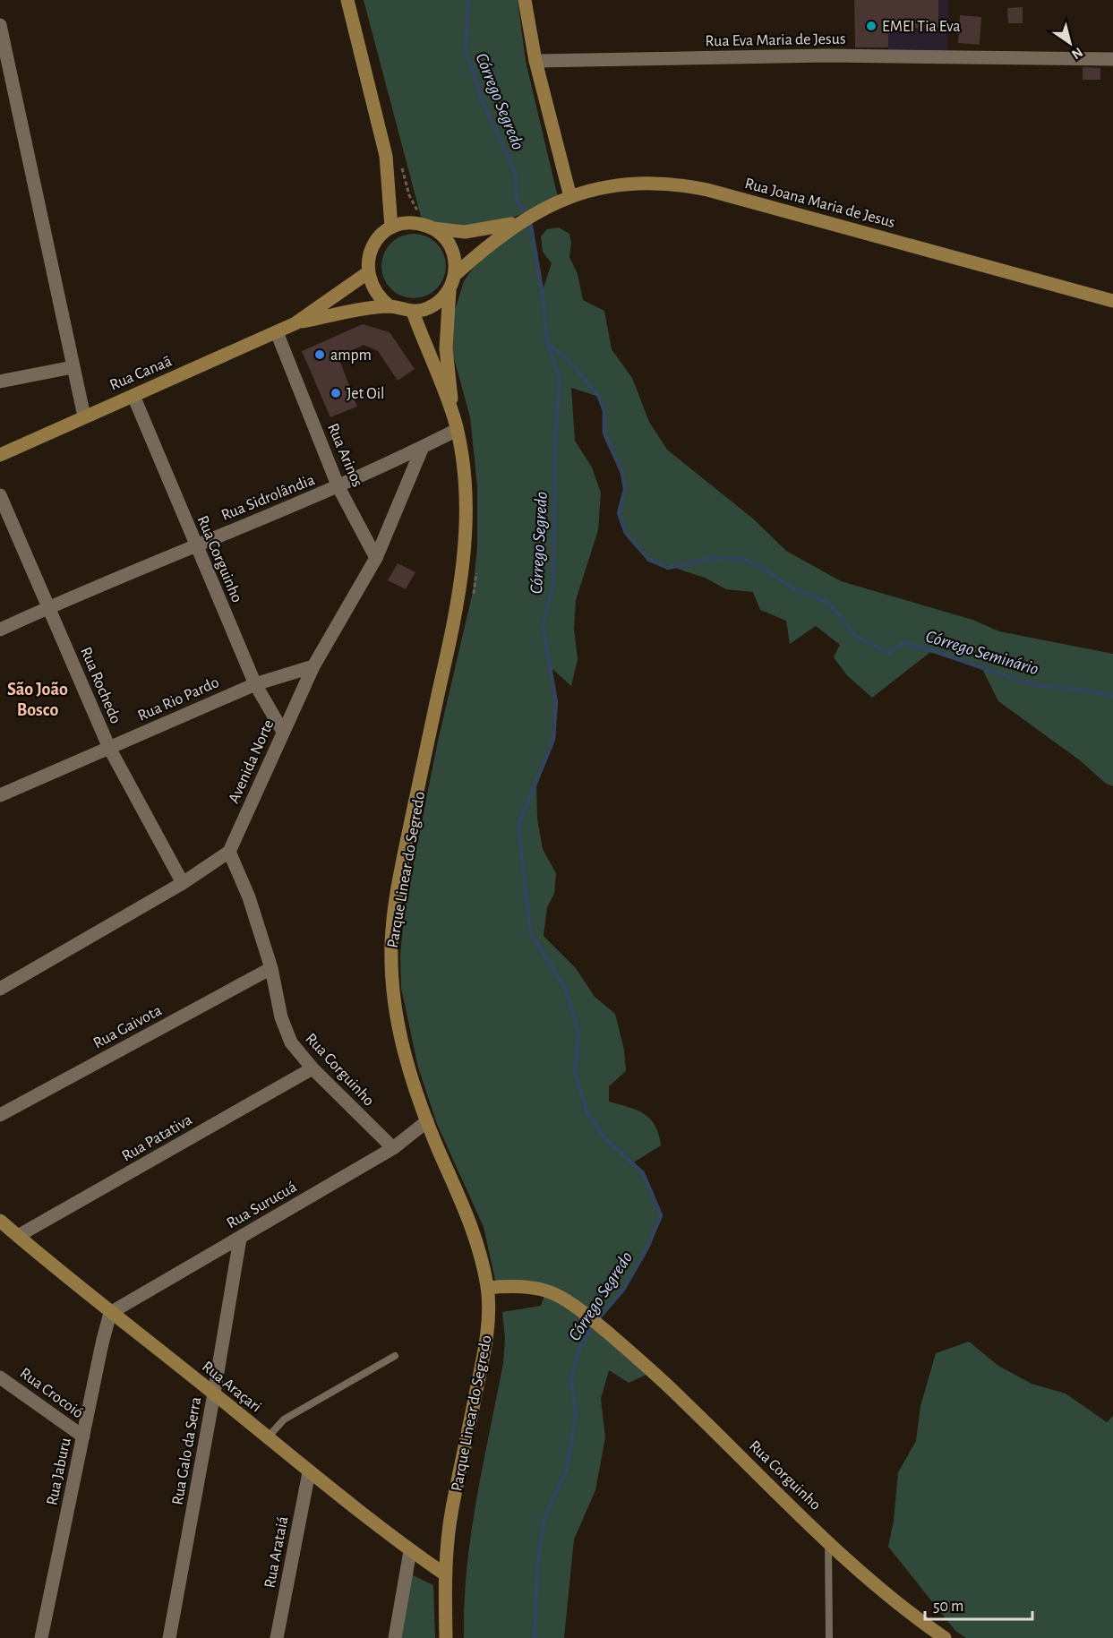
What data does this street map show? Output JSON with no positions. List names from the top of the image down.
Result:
{
  "streets": {
    "main road": [
      "Rua Joana Maria de Jesus",
      "Rua Canaã",
      "Rua Corguinho",
      "Rua Araçari"
    ],
    "street": [
      "Rua Eva Maria de Jesus",
      "Rua Arinos",
      "Rua Sidrolândia",
      "Rua Rochedo",
      "Rua Rio Pardo",
      "Avenida Norte",
      "Rua Gaivota",
      "Rua Patativa",
      "Rua Surucuá",
      "Rua Crocoió",
      "Rua Galo da Serra",
      "Rua Jaburu",
      "Rua Arataiá"
    ]
  },
  "crossings": [
    ["Rua Joana Maria de Jesus", "Rua Canaã"],
    ["Rua Canaã", "Rua Arinos"],
    ["Rua Canaã", "Rua Corguinho"],
    ["Rua Arinos", "Rua Sidrolândia"],
    ["Rua Arinos", "Avenida Norte"],
    ["Rua Sidrolândia", "Rua Corguinho"],
    ["Rua Sidrolândia", "Rua Rochedo"],
    ["Rua Sidrolândia", "Avenida Norte"],
    ["Rua Corguinho", "Rua Rio Pardo"],
    ["Rua Corguinho", "Avenida Norte"],
    ["Rua Corguinho", "Rua Gaivota"],
    ["Rua Corguinho", "Rua Patativa"],
    ["Rua Corguinho", "Rua Surucuá"],
    ["Rua Rochedo", "Rua Rio Pardo"],
    ["Rua Rio Pardo", "Avenida Norte"],
    ["Rua Patativa", "Rua Araçari"],
    ["Rua Surucuá", "Rua Araçari"],
    ["Rua Surucuá", "Rua Galo da Serra"],
    ["Rua Surucuá", "Rua Jaburu"],
    ["Rua Araçari", "Rua Galo da Serra"],
    ["Rua Araçari", "Rua Jaburu"],
    ["Rua Araçari", "Rua Arataiá"],
    ["Rua Crocoió", "Rua Jaburu"]
  ],
  "districts": ["São João Bosco"],
  "water": ["Córrego Segredo", "Córrego Seminário"],
  "places": ["EMEI Tia Eva", "ampm", "Jet Oil"],
  "scale_bar": "50 m",
  "north": "bottom right"
}
